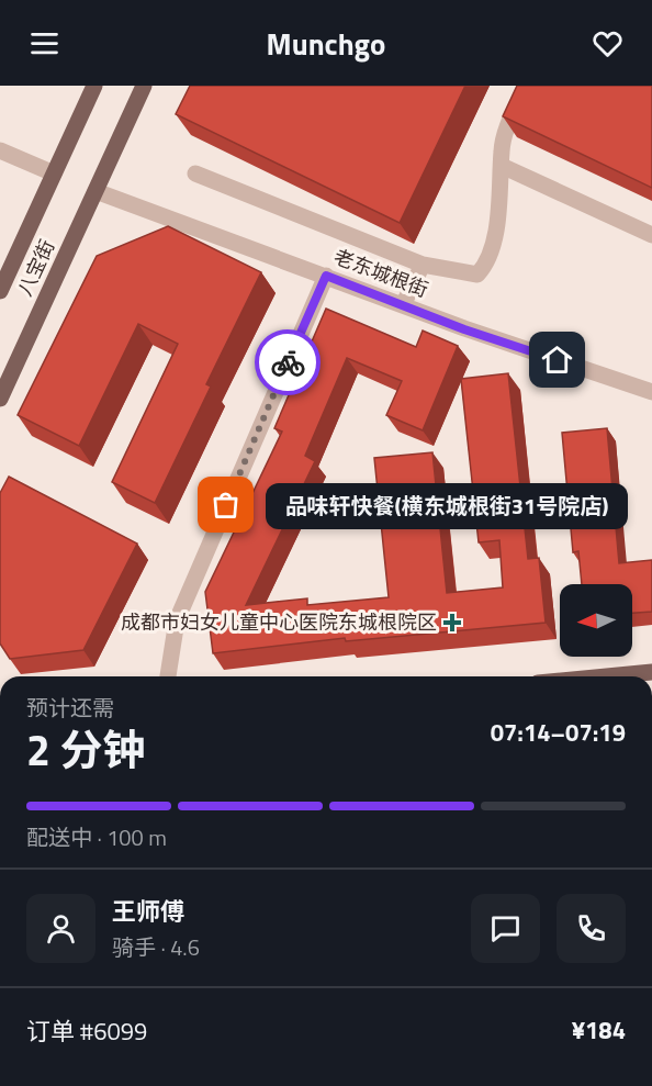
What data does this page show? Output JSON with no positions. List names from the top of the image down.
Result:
{
  "streets": {
    "main road": ["八宝街"],
    "street": ["老东城根街"]
  },
  "crossings": [
    ["八宝街", "老东城根街"]
  ],
  "places": {
    "other": ["品味轩快餐(横东城根街31号院店)"],
    "health": ["成都市妇女儿童中心医院东城根院区"]
  },
  "north": "left",
  "page": {
    "header": "Munchgo",
    "bubble": "品味轩快餐(横东城根街31号院店)",
    "heading": ["2 分钟", "预计还需", "07:14–07:19"],
    "panel": [
      "王师傅",
      "骑手 · 4.6",
      "订单 #6099",
      "¥184"
    ],
    "bar": "配送中 · 100 m"
  }
}
